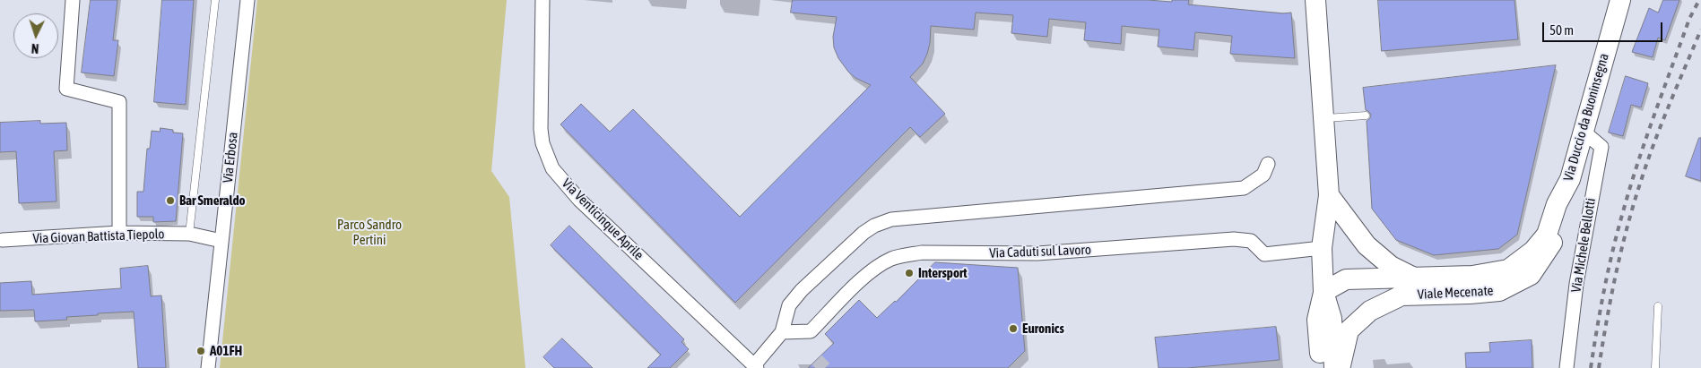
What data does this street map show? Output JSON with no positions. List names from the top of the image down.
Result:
{
  "streets": {
    "main road": ["Via Duccio da Buoninsegna", "Viale Mecenate"],
    "street": [
      "Via Erbosa",
      "Via Venticinque Aprile",
      "Via Giovan Battista Tiepolo",
      "Via Michele Bellotti",
      "Via Caduti sul Lavoro"
    ]
  },
  "crossings": [
    ["Via Duccio da Buoninsegna", "Via Michele Bellotti"],
    ["Via Duccio da Buoninsegna", "Viale Mecenate"],
    ["Via Erbosa", "Via Giovan Battista Tiepolo"]
  ],
  "parks": ["Parco Sandro Pertini"],
  "places": [
    "Bar Smeraldo",
    "Intersport",
    "Euronics",
    "A01FH"
  ],
  "scale_bar": "50 m",
  "north": "bottom"
}
